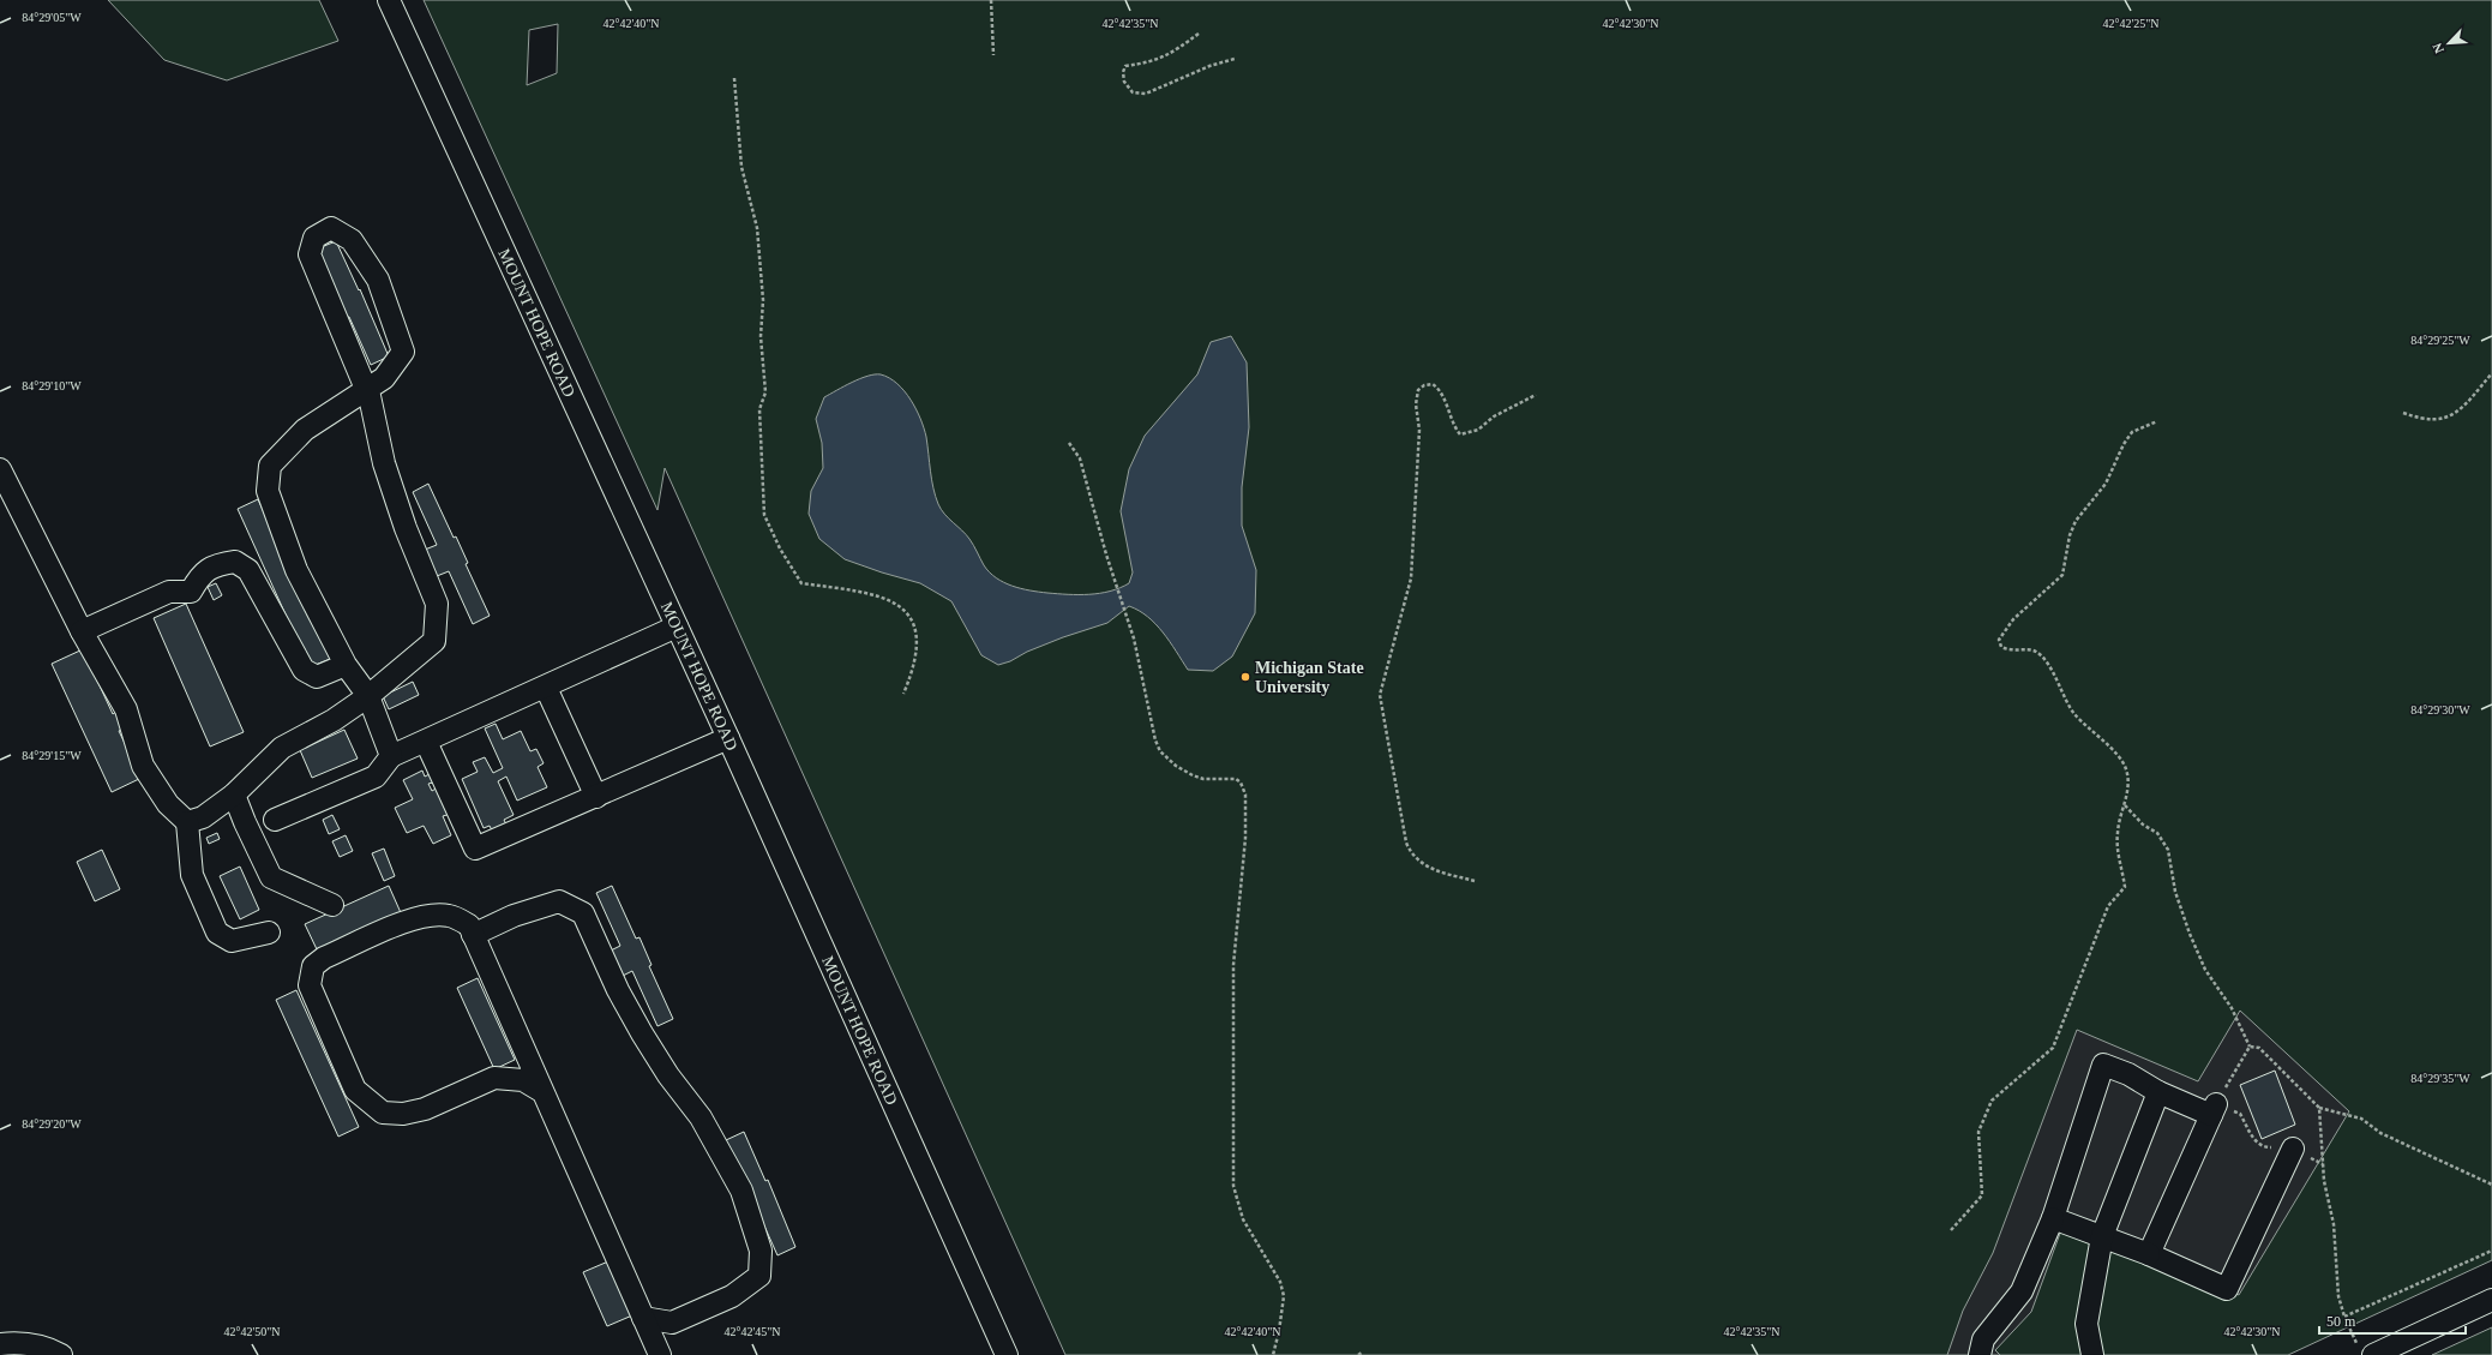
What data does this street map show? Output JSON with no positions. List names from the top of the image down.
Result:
{
  "streets": {
    "street": ["MOUNT HOPE ROAD"]
  },
  "places": ["Michigan State University"],
  "scale_bar": "50 m",
  "north": "bottom left",
  "coordinates": [
    "84°29'05\"W",
    "42°42'40\"N",
    "42°42'35\"N",
    "42°42'30\"N",
    "42°42'25\"N",
    "84°29'25\"W",
    "84°29'10\"W",
    "84°29'30\"W",
    "84°29'15\"W",
    "84°29'35\"W",
    "84°29'20\"W",
    "42°42'50\"N",
    "42°42'45\"N"
  ]
}
